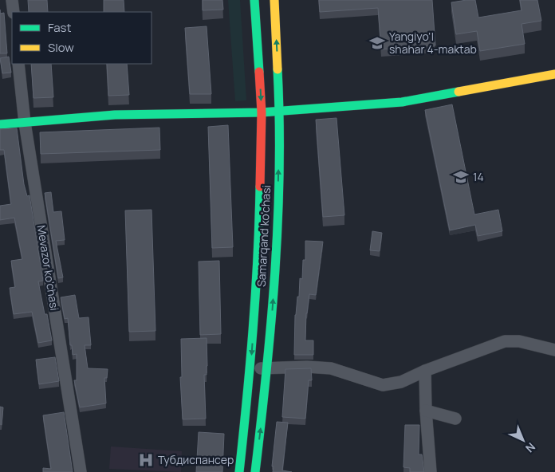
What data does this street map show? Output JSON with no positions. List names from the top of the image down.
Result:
{
  "streets": {
    "main road": ["Samarqand ko'chasi"],
    "street": ["Mevazor ko'chasi"]
  },
  "places": {
    "school or university": ["Yangiyo'l shahar 4-maktab", "14"],
    "hospital": ["Тубдиспансер"]
  },
  "legend": ["Fast", "Slow"],
  "north": "bottom right"
}
